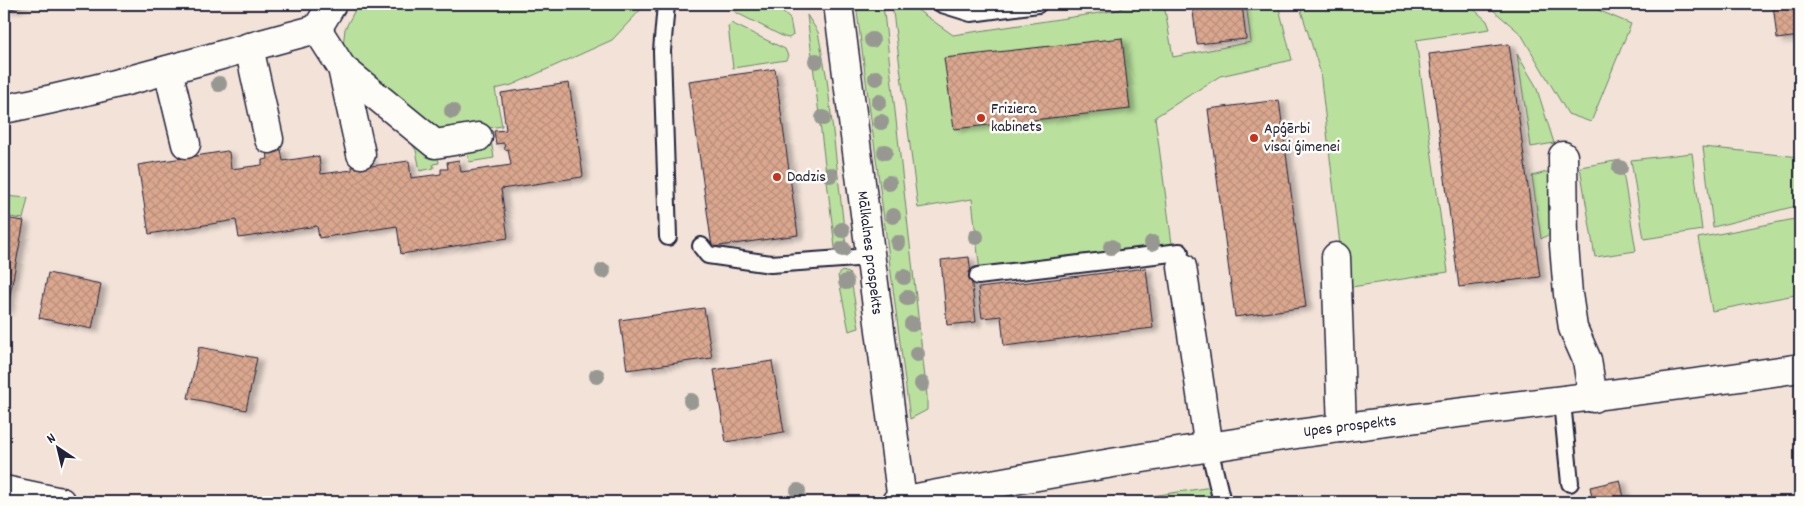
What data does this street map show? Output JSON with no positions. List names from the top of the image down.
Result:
{
  "streets": {
    "main road": ["Mālkalnes prospekts", "Upes prospekts"]
  },
  "crossings": [
    ["Mālkalnes prospekts", "Upes prospekts"]
  ],
  "places": ["Friziera kabinets", "Apģērbi visai ģimenei", "Dadzis"],
  "north": "top left"
}
